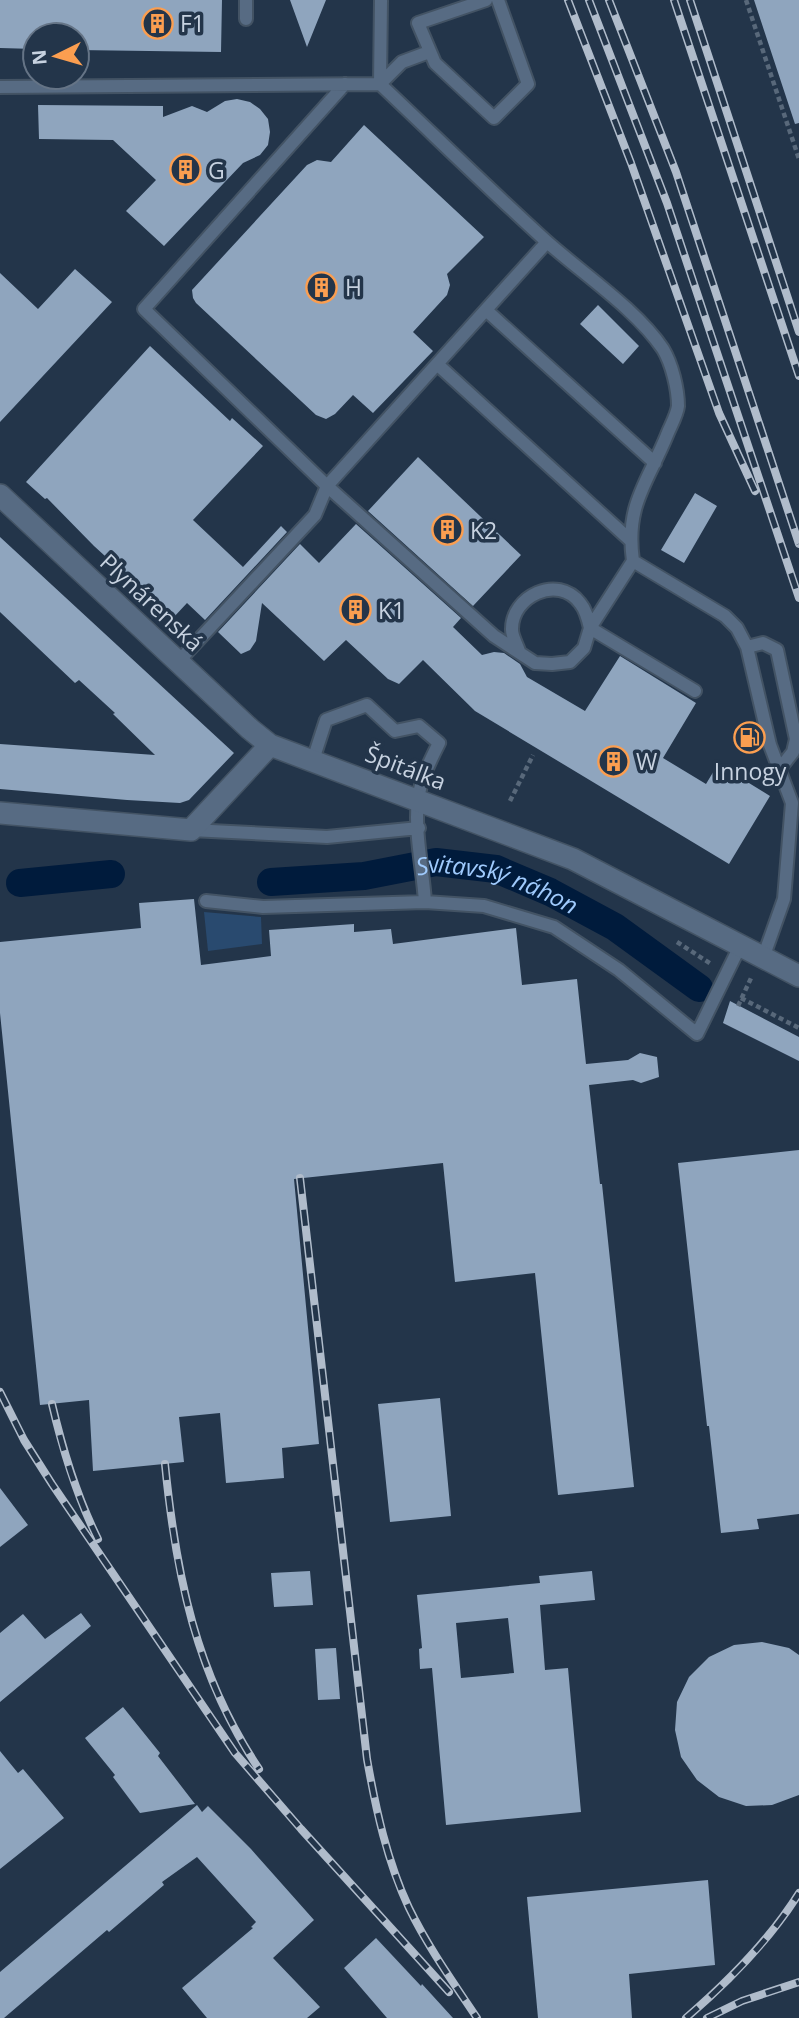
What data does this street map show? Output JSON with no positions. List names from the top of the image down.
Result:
{
  "streets": {
    "street": ["Plynárenská", "Špitálka"]
  },
  "crossings": [
    ["Plynárenská", "Špitálka"]
  ],
  "water": ["Svitavský náhon"],
  "places": {
    "building": [
      "F1",
      "G",
      "H",
      "K2",
      "K1",
      "W"
    ],
    "fuel station": ["Innogy"]
  },
  "north": "left"
}
